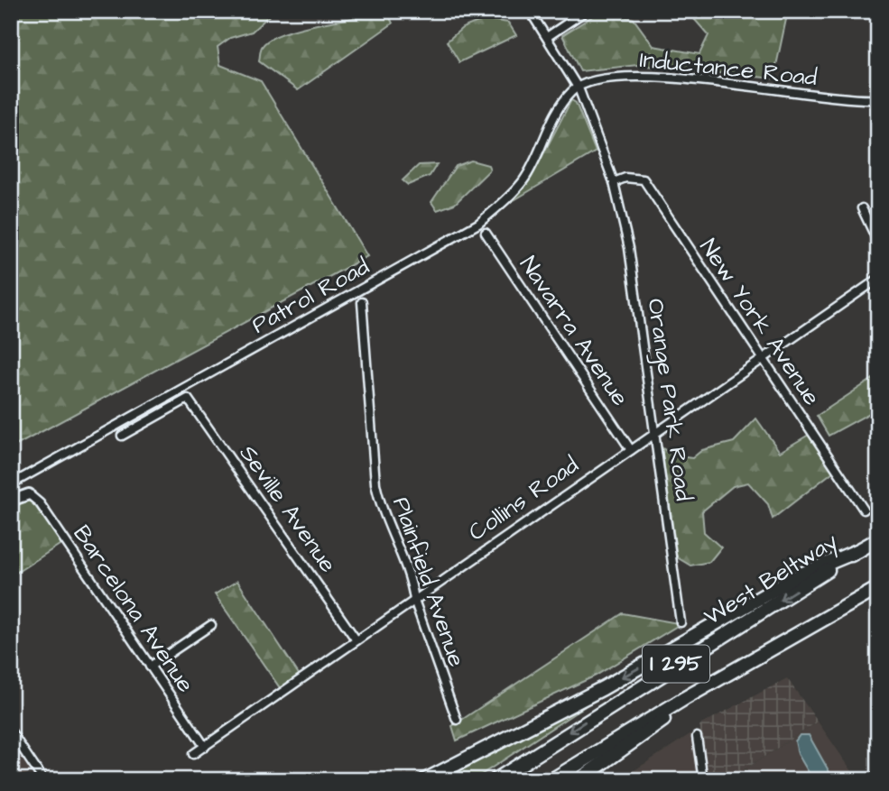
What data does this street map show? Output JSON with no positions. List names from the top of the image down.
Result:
{
  "streets": {
    "highway": ["West Beltway", "I 295"],
    "street": [
      "Inductance Road",
      "Patrol Road",
      "New York Avenue",
      "Navarra Avenue",
      "Orange Park Road",
      "Collins Road",
      "Seville Avenue",
      "Plainfield Avenue",
      "Barcelona Avenue"
    ]
  },
  "crossings": [
    ["Inductance Road", "Patrol Road"],
    ["Inductance Road", "Orange Park Road"],
    ["Patrol Road", "Orange Park Road"],
    ["New York Avenue", "Orange Park Road"],
    ["New York Avenue", "Collins Road"],
    ["Navarra Avenue", "Collins Road"],
    ["Orange Park Road", "Collins Road"],
    ["Collins Road", "Seville Avenue"],
    ["Collins Road", "Plainfield Avenue"],
    ["Collins Road", "Barcelona Avenue"]
  ]
}
